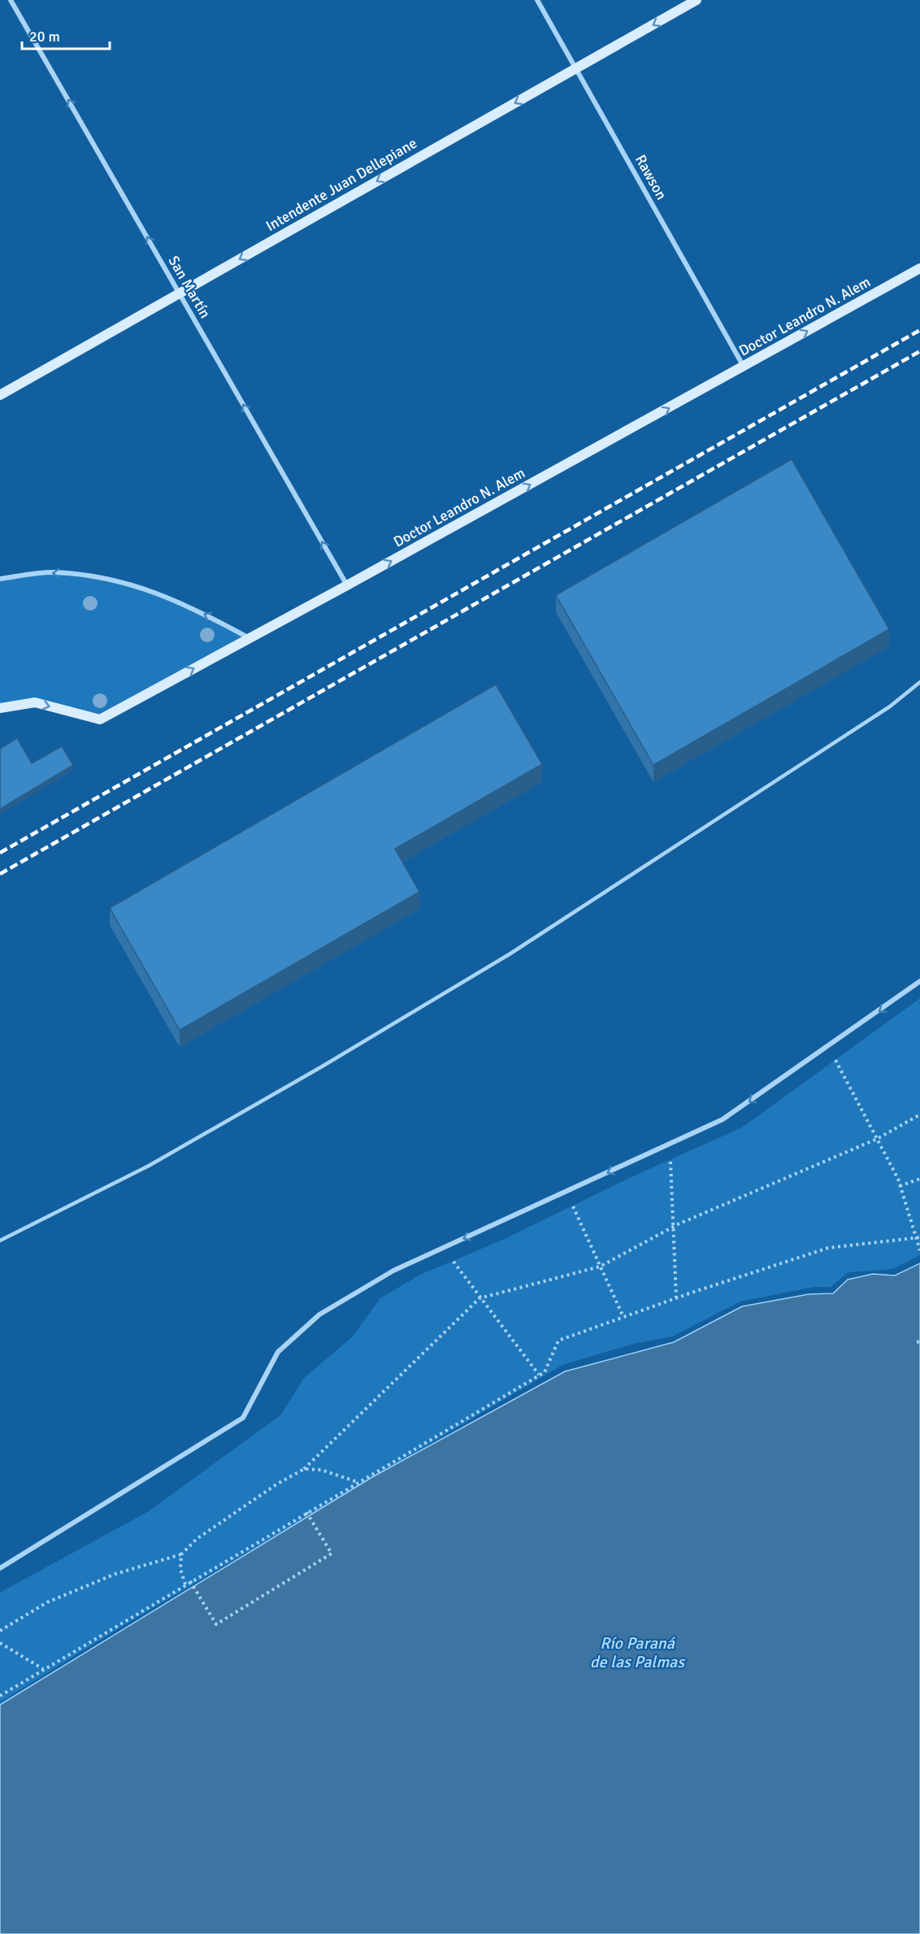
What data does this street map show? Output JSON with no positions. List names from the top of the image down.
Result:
{
  "streets": {
    "street": [
      "Rawson",
      "Intendente Juan Dellepiane",
      "San Martín",
      "Doctor Leandro N. Alem"
    ]
  },
  "crossings": [
    ["Rawson", "Intendente Juan Dellepiane"],
    ["Rawson", "Doctor Leandro N. Alem"],
    ["Intendente Juan Dellepiane", "San Martín"],
    ["San Martín", "Doctor Leandro N. Alem"]
  ],
  "one_way": ["Intendente Juan Dellepiane", "San Martín", "Doctor Leandro N. Alem"],
  "water": ["Río Paraná de las Palmas"],
  "scale_bar": "20 m"
}
